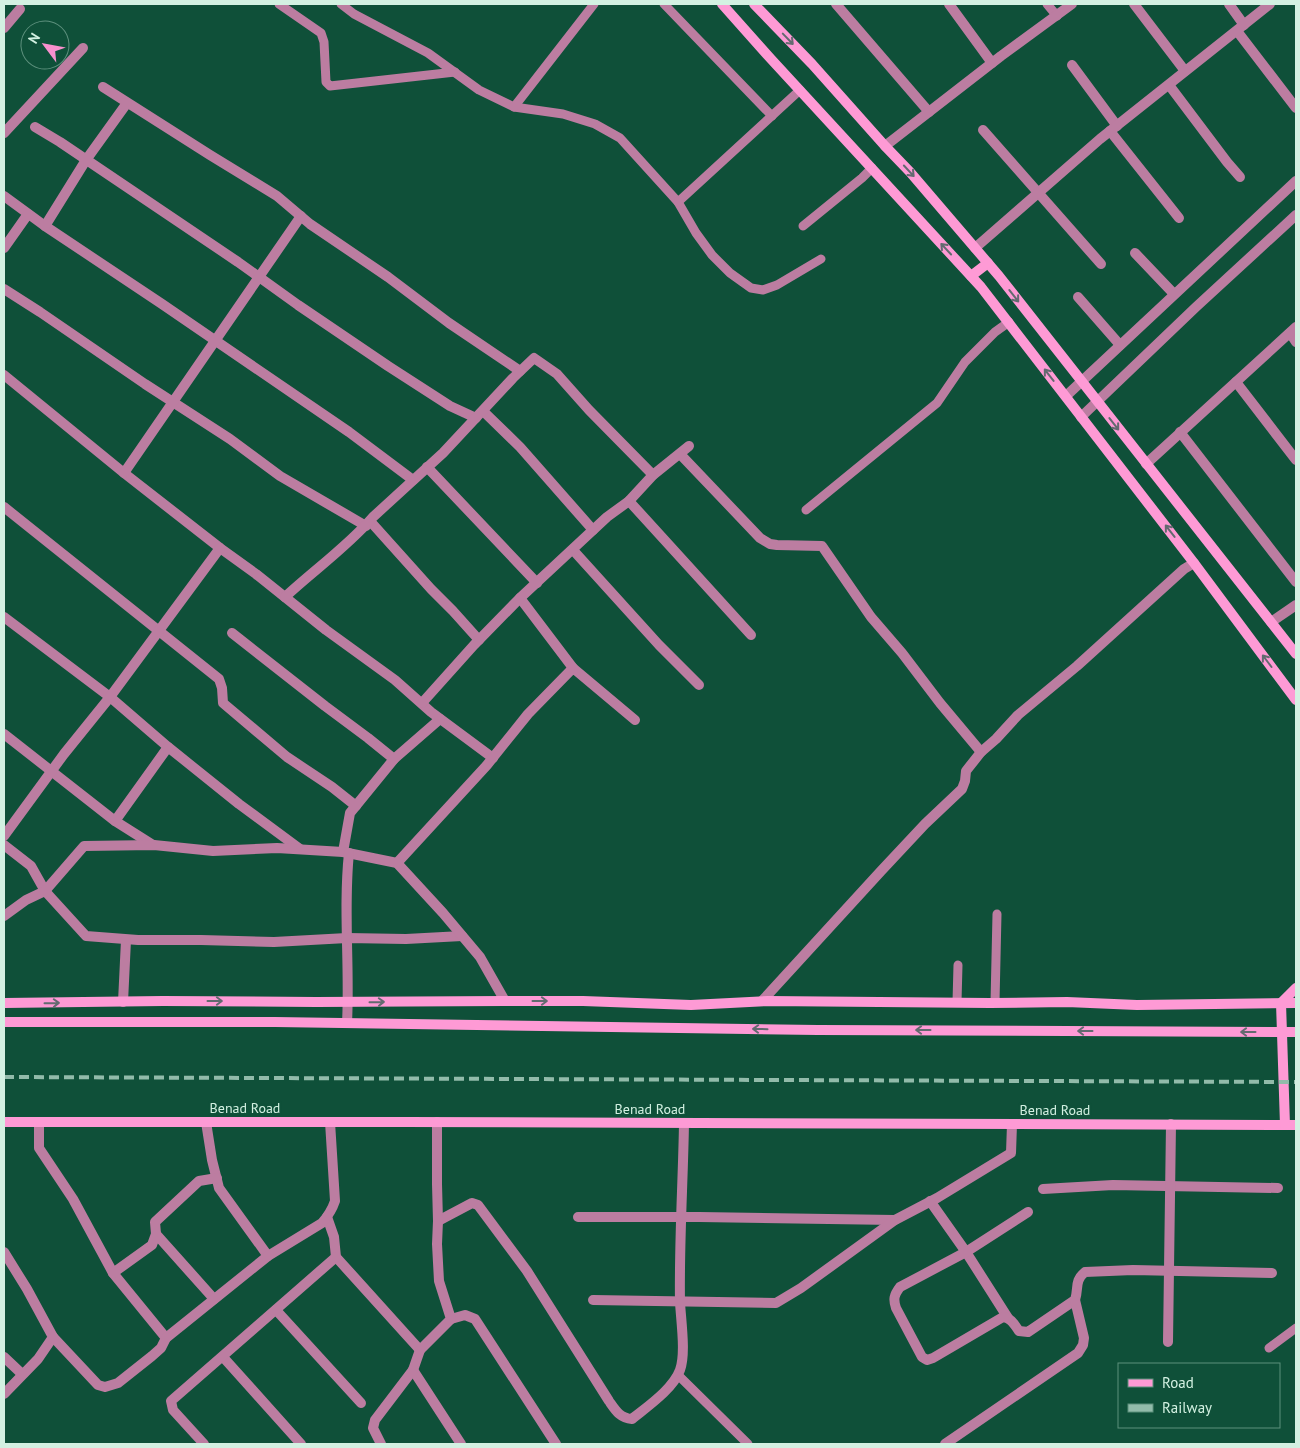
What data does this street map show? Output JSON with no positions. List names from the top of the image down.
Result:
{
  "streets": {
    "street": ["Benad Road"]
  },
  "legend": ["Road", "Railway"],
  "north": "top left"
}
